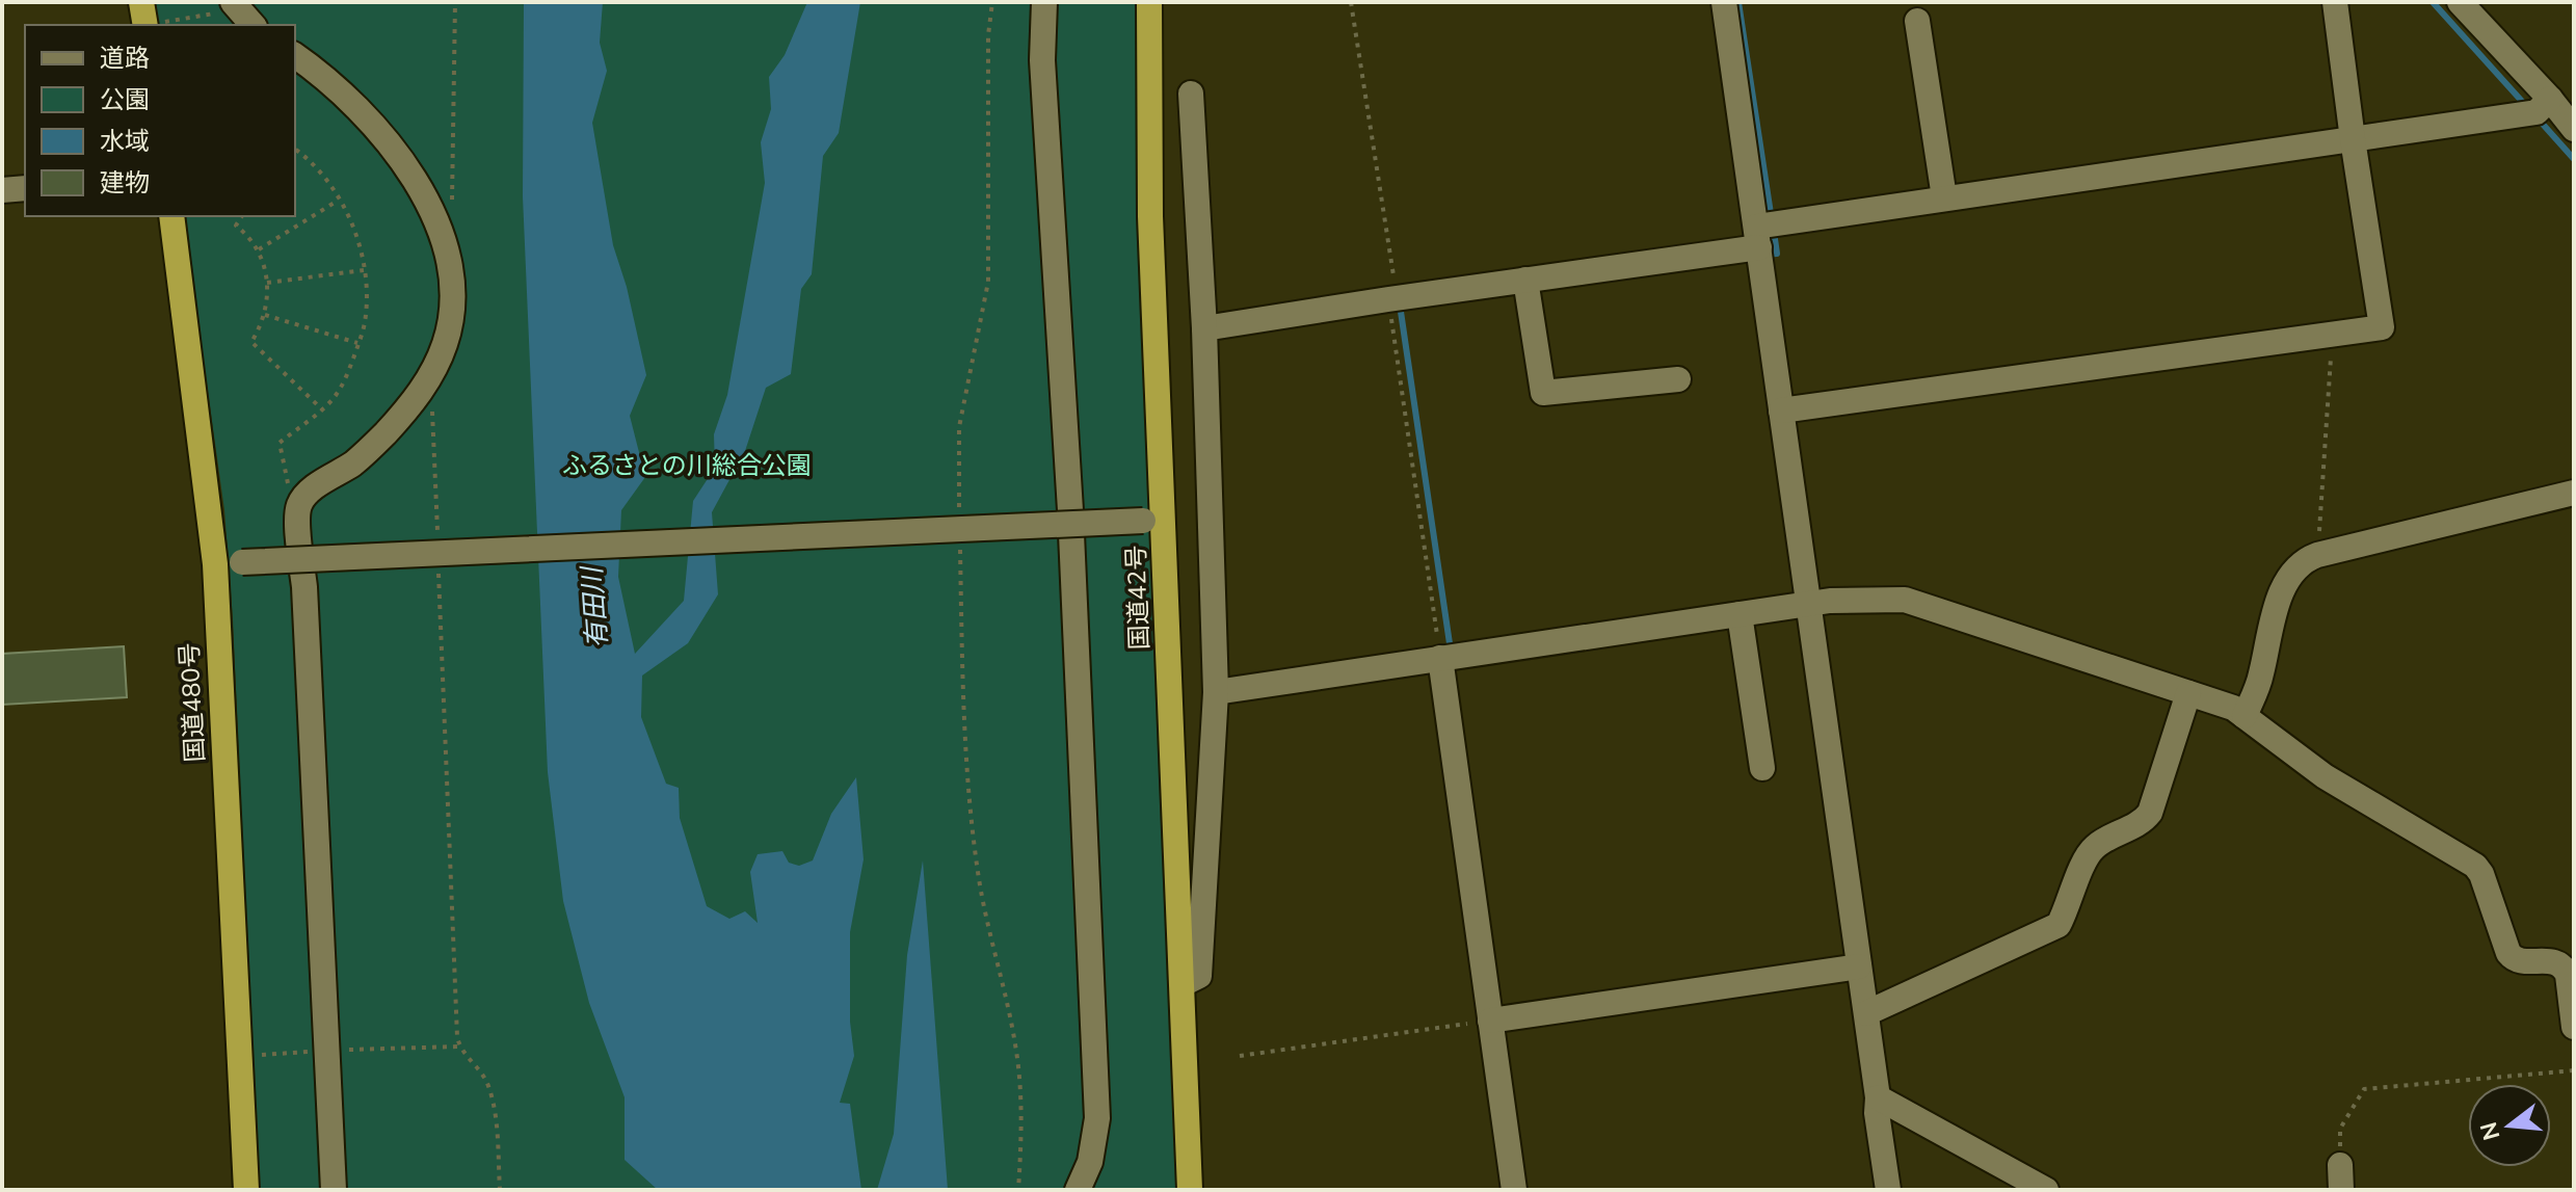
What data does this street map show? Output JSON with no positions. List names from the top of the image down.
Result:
{
  "streets": {
    "highway": ["国道42号", "国道480号"]
  },
  "water": ["有田川"],
  "parks": ["ふるさとの川総合公園"],
  "legend": [
    "道路",
    "公園",
    "水域",
    "建物"
  ],
  "north": "left"
}
